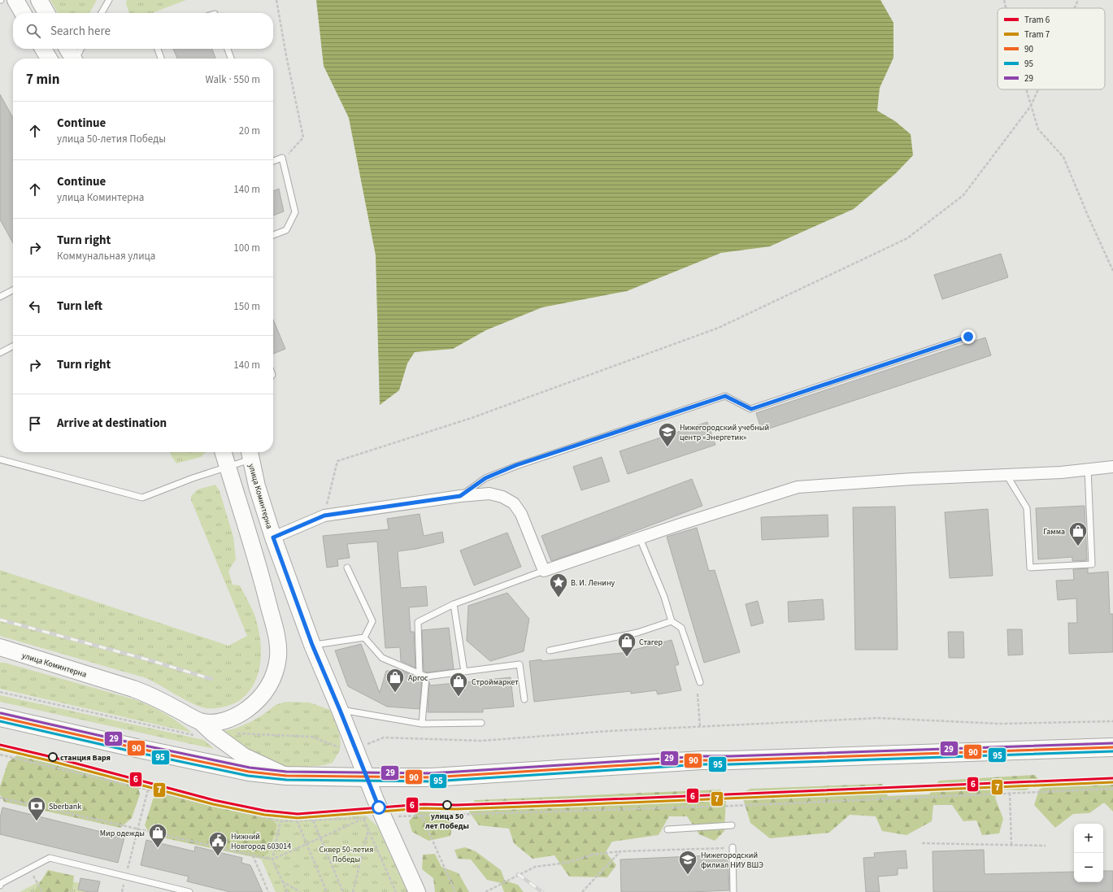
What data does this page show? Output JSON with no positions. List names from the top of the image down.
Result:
{
  "streets": {
    "main road": ["улица Коминтерна"]
  },
  "parks": ["Сквер 50-летия Победы"],
  "places": {
    "school or university": ["Нижегородский учебный центр «Энергетик»", "Нижегородский филиал НИУ ВШЭ"],
    "shop": [
      "Гамма",
      "Стагер",
      "Аргос",
      "Строймаркет",
      "Мир одежды"
    ],
    "place": ["В. И. Ленину"],
    "other": ["станция Варя", "улица 50 лет Победы"],
    "bank": ["Sberbank"],
    "public building": ["Нижний Новгород 603014"]
  },
  "lines": [
    "transit line 29",
    "transit line 90",
    "transit line 95",
    "tram line 6",
    "tram line 7"
  ],
  "legend": [
    "Tram 6",
    "Tram 7",
    "90",
    "95",
    "29"
  ],
  "page": {
    "search": "Search here",
    "heading": ["7 min", "Walk · 550 m"],
    "list": [
      ["Continue", "улица 50-летия Победы", "20 m"],
      ["Continue", "улица Коминтерна", "140 m"],
      ["Turn right", "Коммунальная улица", "100 m"],
      ["Turn left", "150 m"],
      ["Turn right", "140 m"],
      "Arrive at destination"
    ],
    "map_buttons": ["+", "−"]
  }
}
